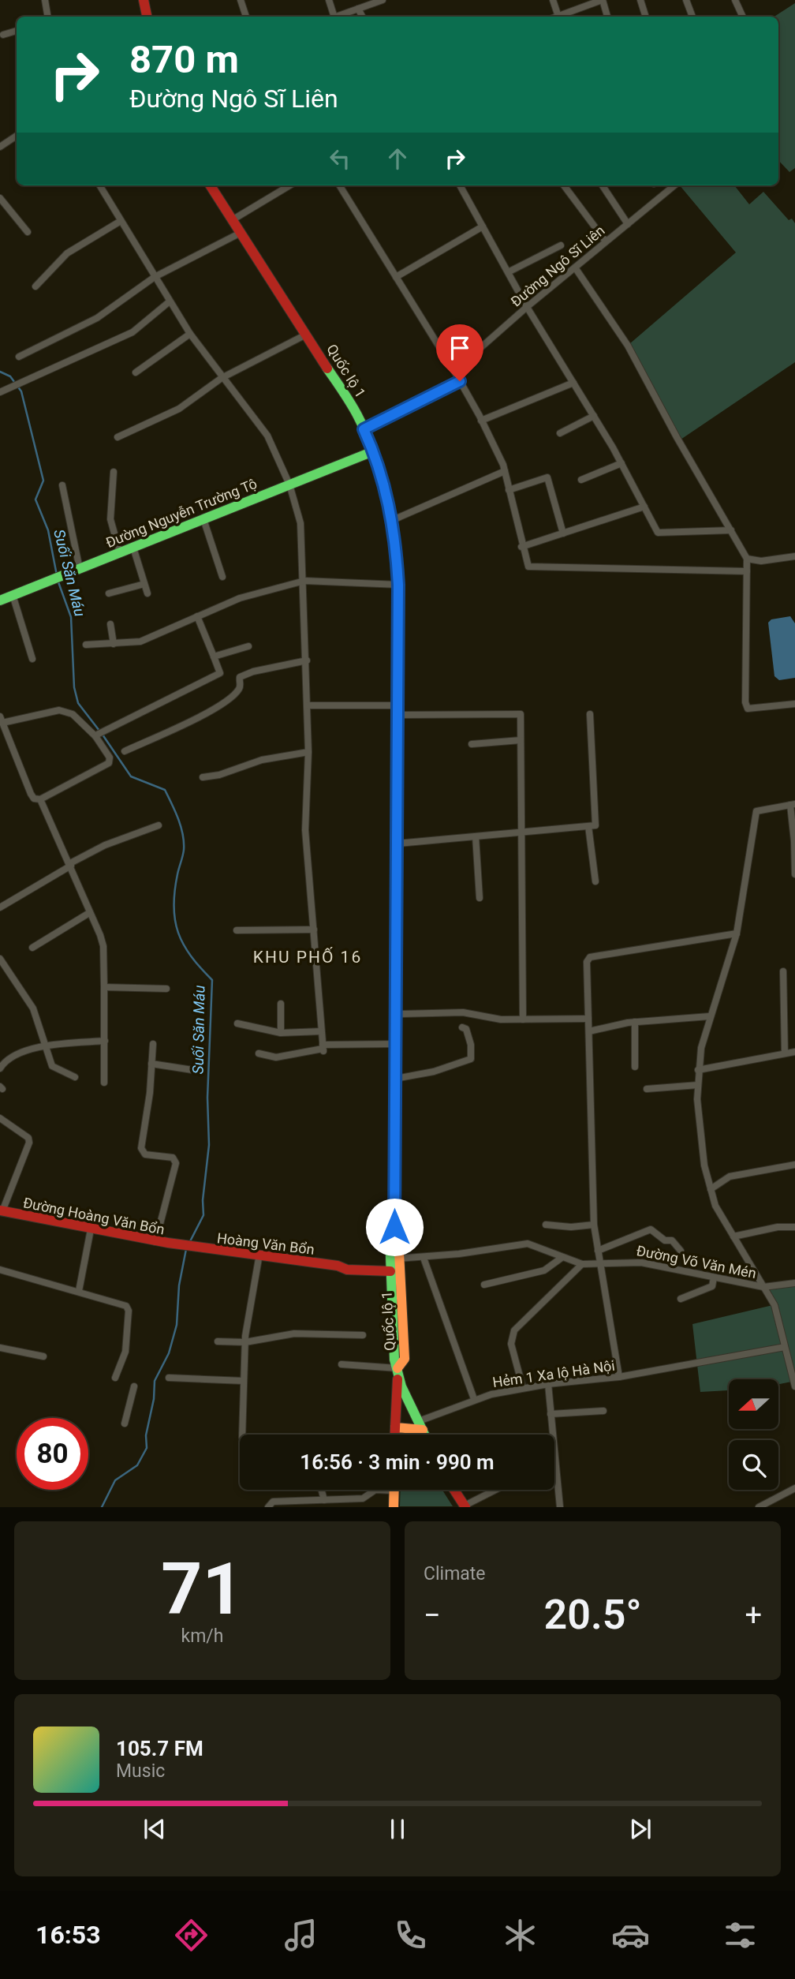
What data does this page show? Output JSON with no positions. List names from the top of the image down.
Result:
{
  "streets": {
    "main road": [
      "Quốc lộ 1",
      "Đường Nguyễn Trường Tộ",
      "Đường Hoàng Văn Bổn",
      "Hoàng Văn Bổn"
    ],
    "street": ["Đường Ngô Sĩ Liên", "Đường Võ Văn Mén", "Hẻm 1 Xa lộ Hà Nội"]
  },
  "crossings": [
    ["Quốc lộ 1", "Đường Nguyễn Trường Tộ"],
    ["Quốc lộ 1", "Hoàng Văn Bổn"],
    ["Quốc lộ 1", "Đường Võ Văn Mén"],
    ["Đường Hoàng Văn Bổn", "Hoàng Văn Bổn"],
    ["Hoàng Văn Bổn", "Đường Võ Văn Mén"]
  ],
  "districts": ["KHU PHỐ 16"],
  "water": ["Suối Săn Máu"],
  "north": "left",
  "page": {
    "turn": ["870 m", "Đường Ngô Sĩ Liên"],
    "limit": "80",
    "trip": "16:56 · 3 min · 990 m",
    "tile": [
      ["71", "km/h"],
      "Climate"
    ],
    "heat": ["−", "20.5°", "+"],
    "song": ["105.7 FM", "Music"],
    "tabs": "16:53"
  }
}
